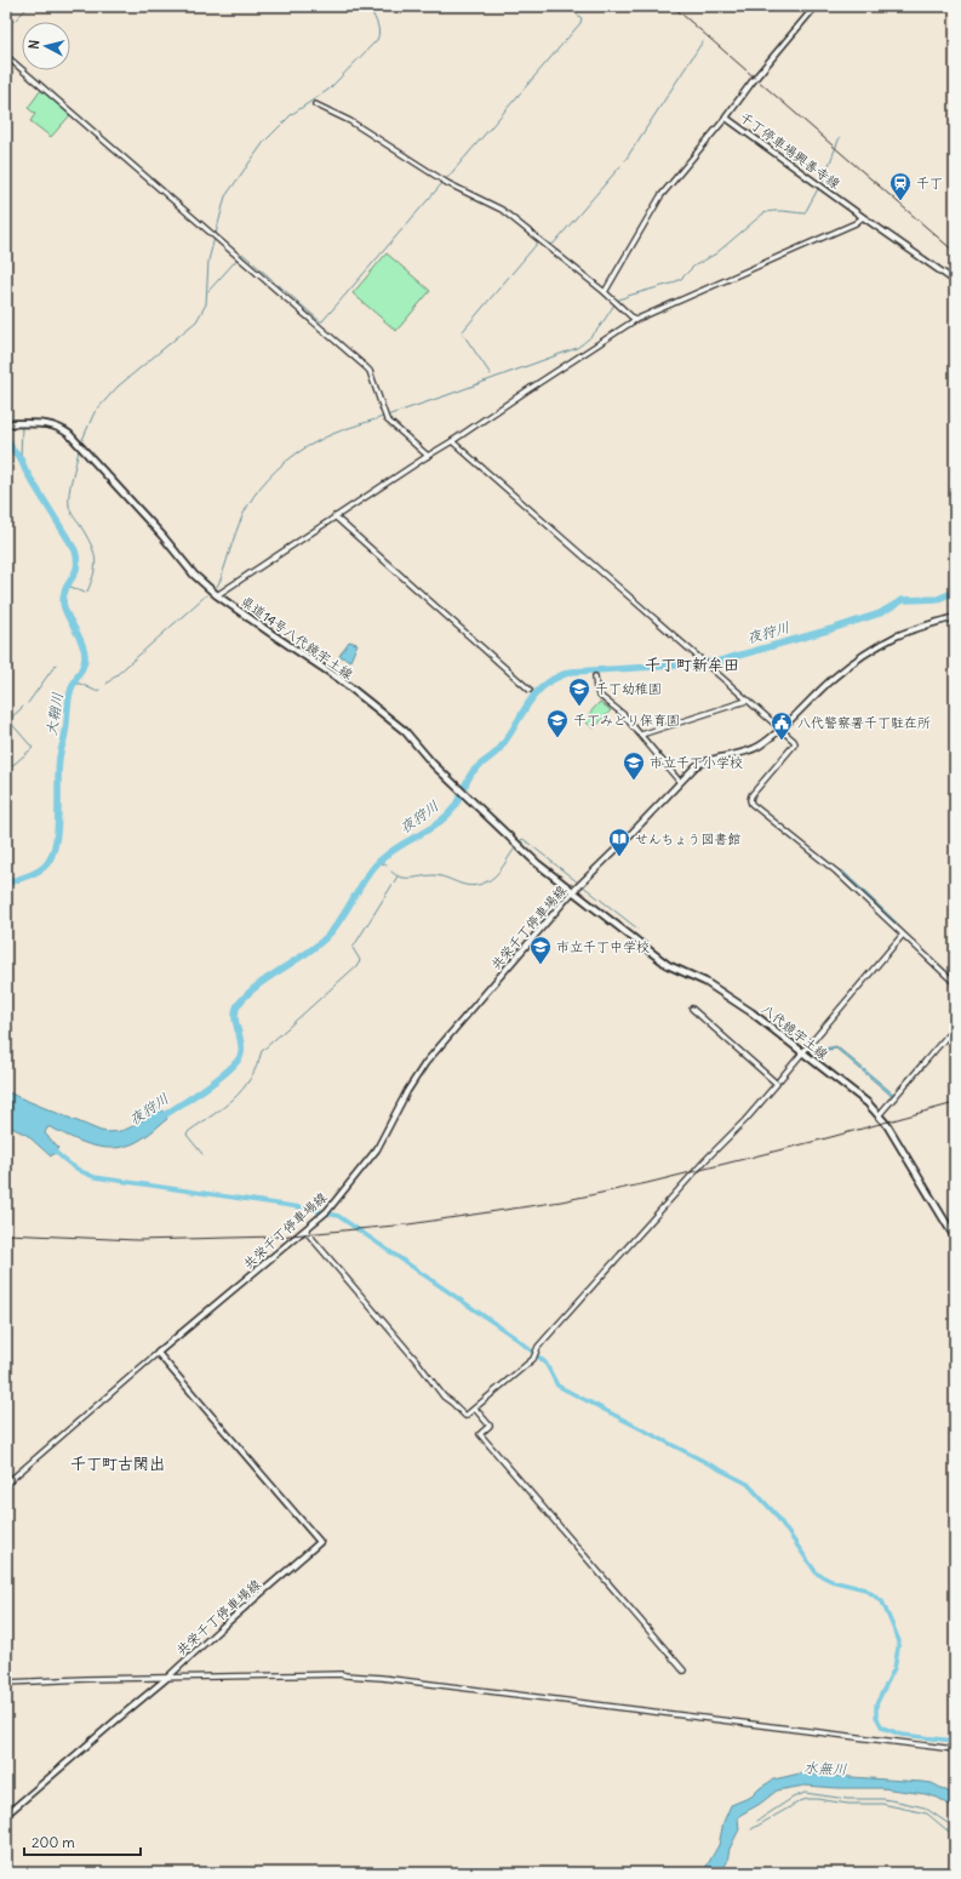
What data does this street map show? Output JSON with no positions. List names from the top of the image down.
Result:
{
  "streets": {
    "main road": [
      "千丁停車場興善寺線",
      "県道14号八代鏡宇土線",
      "共栄千丁停車場線",
      "八代鏡宇土線"
    ]
  },
  "crossings": [
    ["県道14号八代鏡宇土線", "共栄千丁停車場線"],
    ["県道14号八代鏡宇土線", "八代鏡宇土線"],
    ["共栄千丁停車場線", "八代鏡宇土線"]
  ],
  "districts": ["千丁町新牟田", "千丁町古閑出"],
  "water": ["夜狩川", "大鞘川", "水無川"],
  "places": {
    "station": ["千丁"],
    "school or university": [
      "千丁幼稚園",
      "千丁みどり保育園",
      "市立千丁小学校",
      "市立千丁中学校"
    ],
    "public building": ["八代警察署千丁駐在所"],
    "library": ["せんちょう図書館"]
  },
  "scale_bar": "200 m",
  "north": "left"
}
